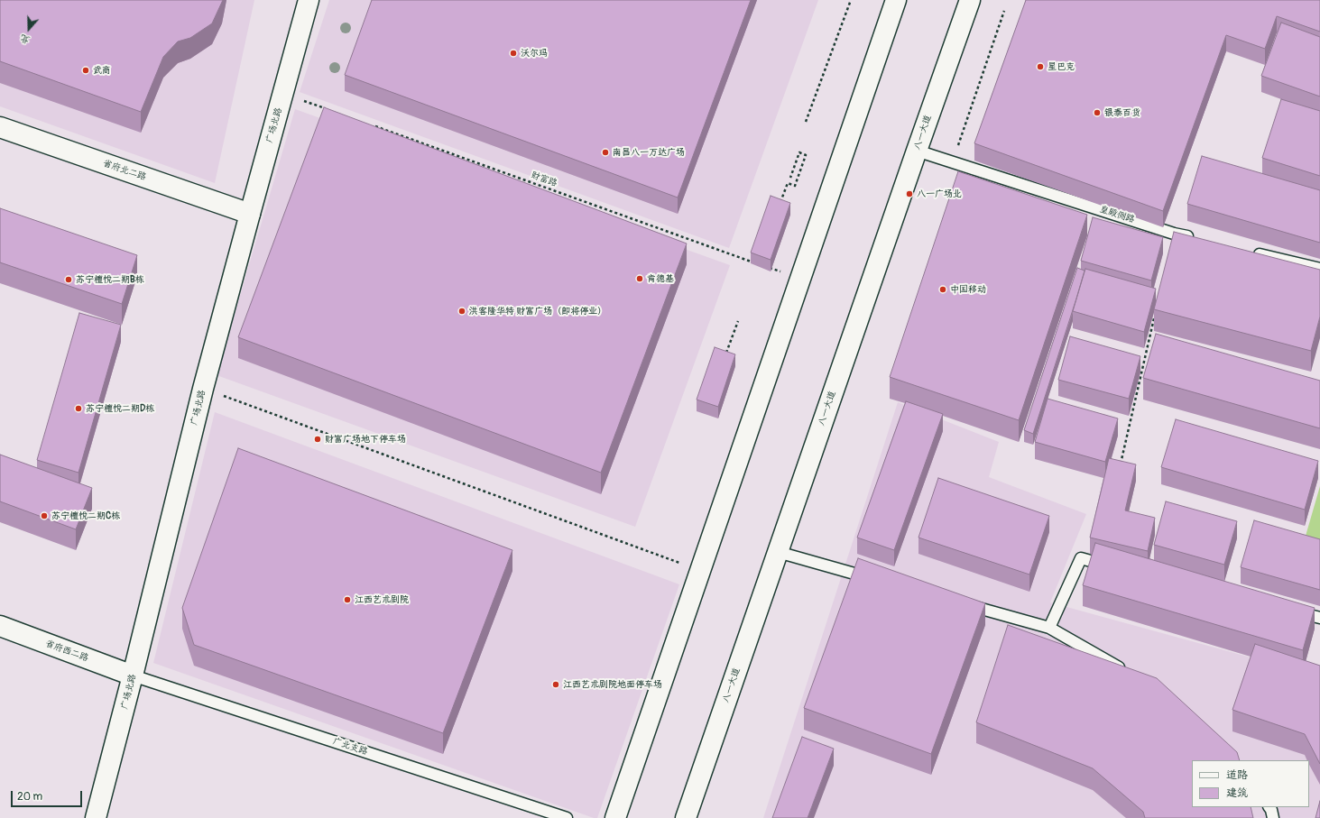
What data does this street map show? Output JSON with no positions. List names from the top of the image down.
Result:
{
  "streets": {
    "main road": [
      "广场北路",
      "八一大道",
      "省府北二路",
      "省府西二路"
    ],
    "lane": ["皇殿侧路", "广北支路"],
    "path": ["财富路"]
  },
  "crossings": [
    ["广场北路", "省府北二路"],
    ["广场北路", "省府西二路"],
    ["广场北路", "广北支路"],
    ["八一大道", "皇殿侧路"],
    ["省府西二路", "广北支路"]
  ],
  "places": [
    "沃尔玛",
    "星巴克",
    "武商",
    "银泰百货",
    "南昌八一万达广场",
    "八一广场北",
    "肯德基",
    "苏宁檀悦二期B栋",
    "中国移动",
    "洪客隆华特 财富广场（即将停业）",
    "苏宁檀悦二期D栋",
    "财富广场地下停车场",
    "苏宁檀悦二期C栋",
    "江西艺术剧院",
    "江西艺术剧院地面停车场"
  ],
  "legend": ["道路", "建筑"],
  "scale_bar": "20 m",
  "north": "bottom"
}
